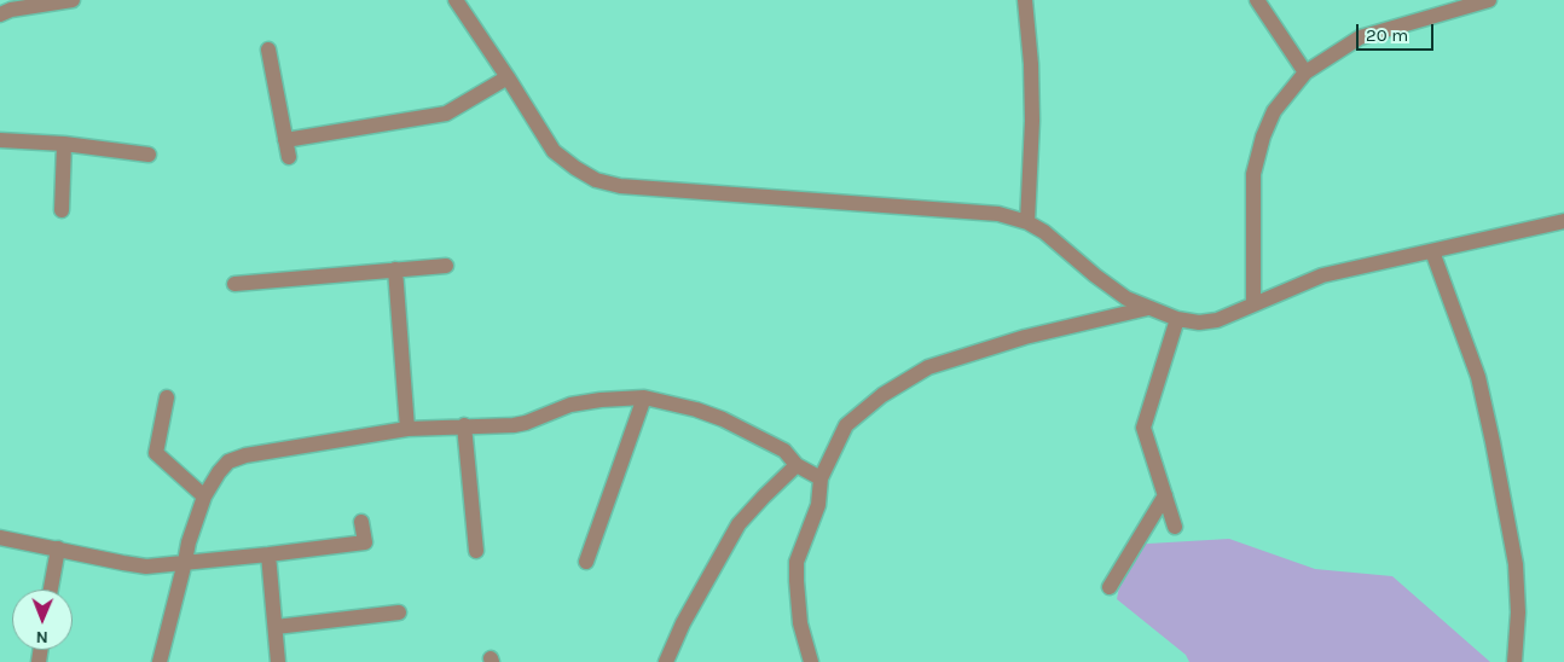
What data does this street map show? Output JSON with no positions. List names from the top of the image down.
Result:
{
  "scale_bar": "20 m",
  "north": "bottom"
}
